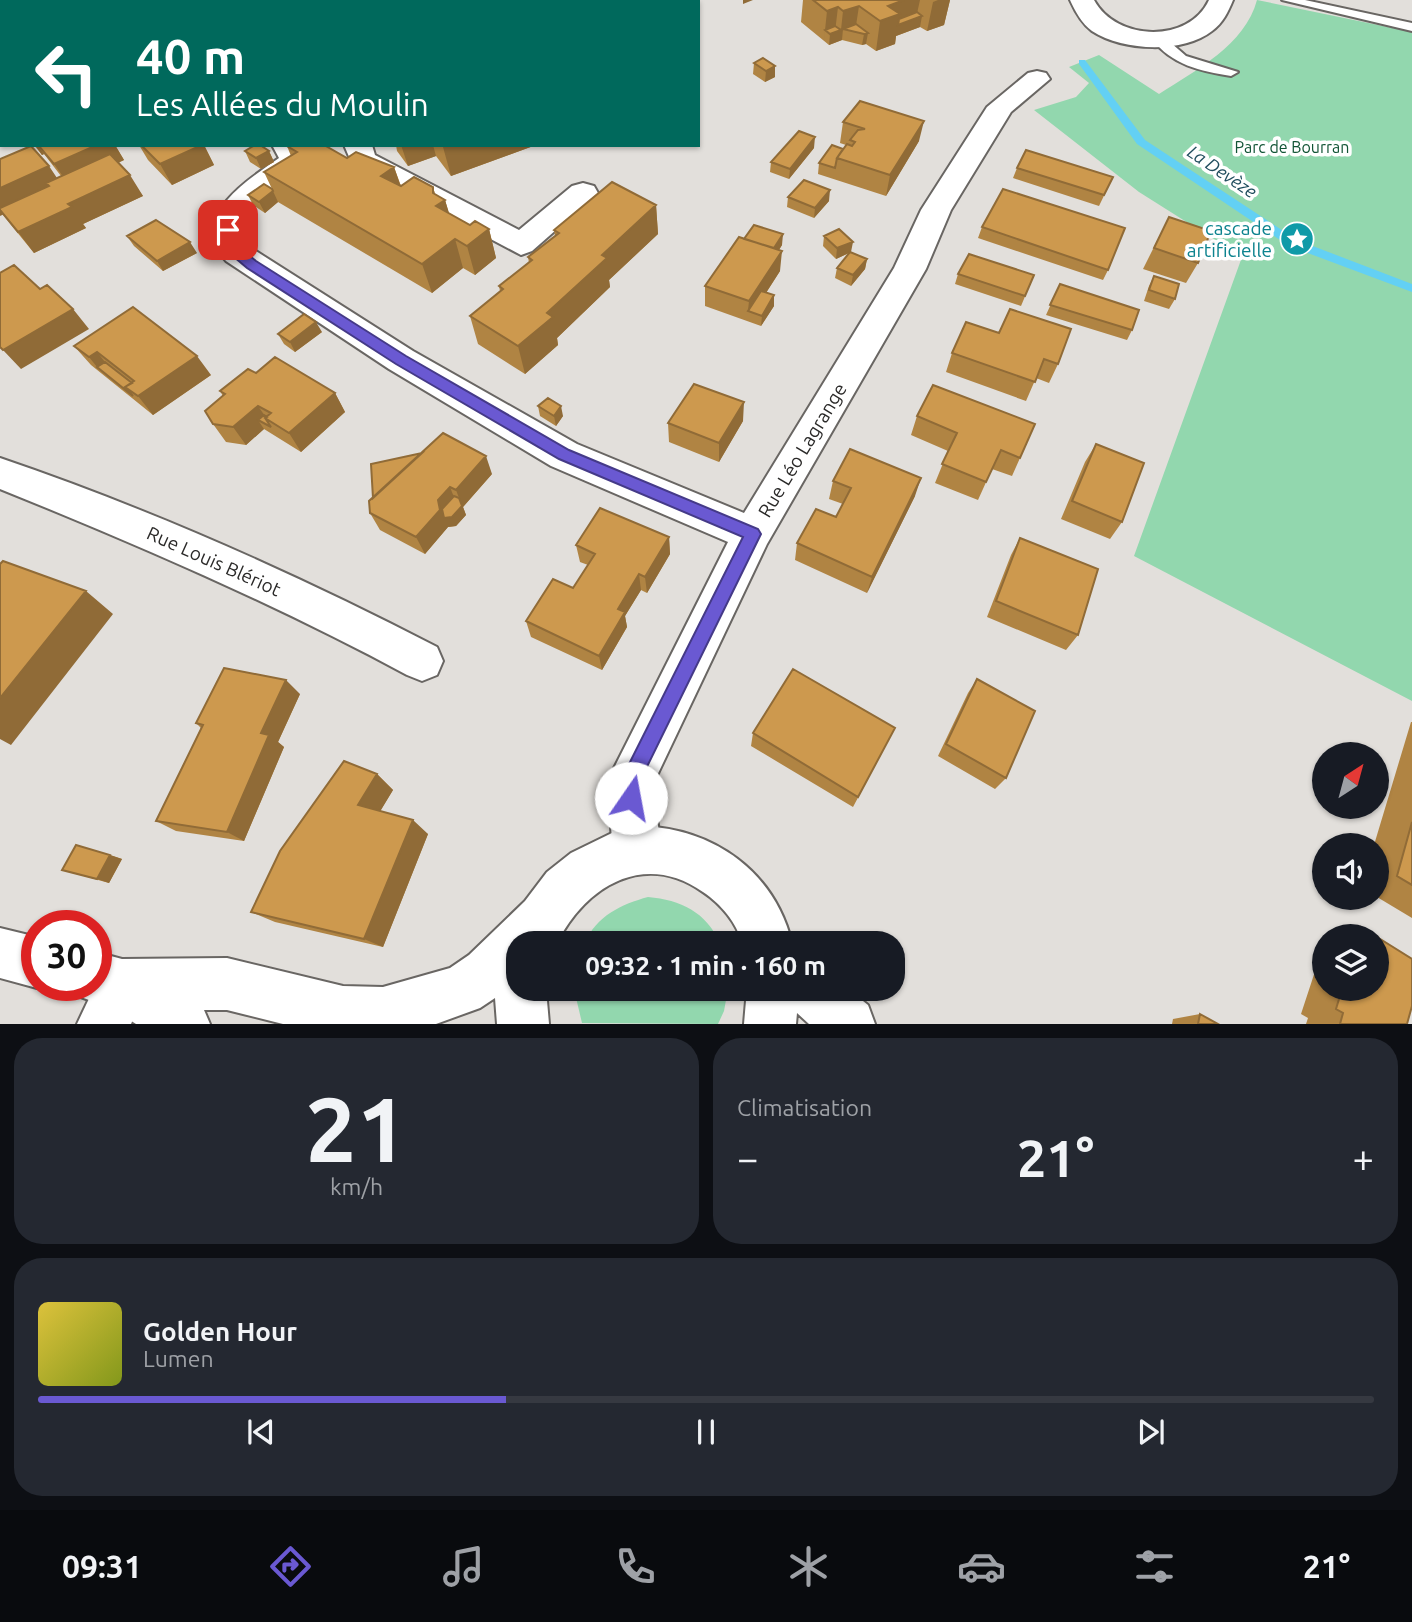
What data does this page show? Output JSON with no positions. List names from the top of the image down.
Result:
{
  "streets": {
    "street": ["Rue Léo Lagrange", "Rue Louis Blériot"]
  },
  "water": ["La Devèze"],
  "parks": ["Parc de Bourran"],
  "places": {
    "place": ["cascade artificielle"]
  },
  "north": "top right",
  "page": {
    "turn": ["40 m", "Les Allées du Moulin"],
    "limit": "30",
    "trip": "09:32 · 1 min · 160 m",
    "tile": [
      ["21", "km/h"],
      "Climatisation"
    ],
    "heat": ["−", "21°", "+"],
    "song": ["Golden Hour", "Lumen"],
    "tabs": ["09:31", "21°"]
  }
}
